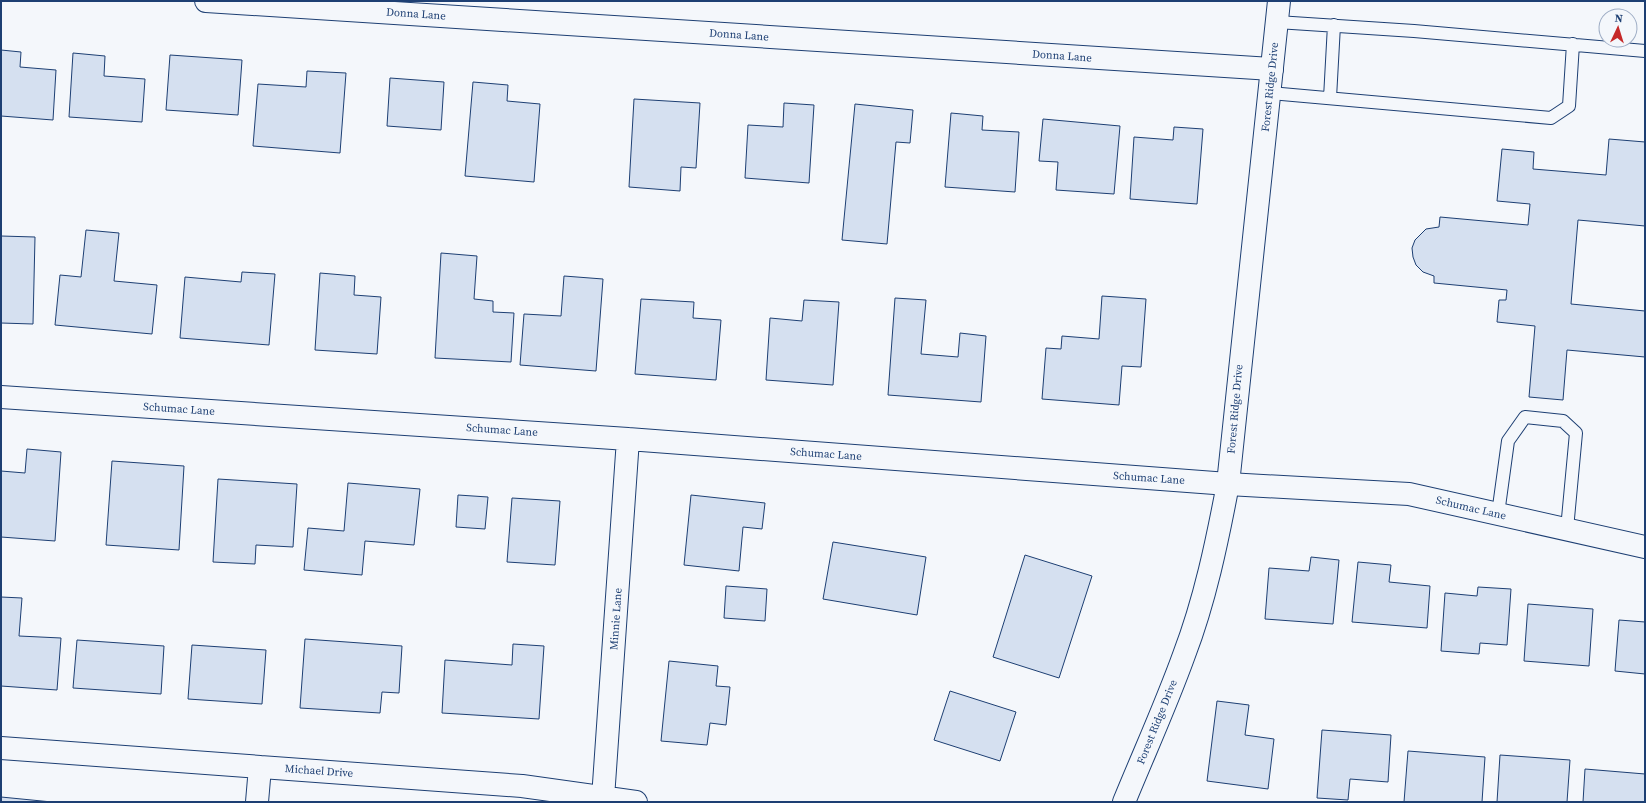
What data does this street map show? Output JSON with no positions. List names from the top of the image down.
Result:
{
  "streets": {
    "street": [
      "Donna Lane",
      "Forest Ridge Drive",
      "Schumac Lane",
      "Minnie Lane",
      "Michael Drive"
    ]
  },
  "crossings": [
    ["Donna Lane", "Forest Ridge Drive"],
    ["Forest Ridge Drive", "Schumac Lane"],
    ["Schumac Lane", "Minnie Lane"],
    ["Minnie Lane", "Michael Drive"]
  ],
  "north": "top"
}
